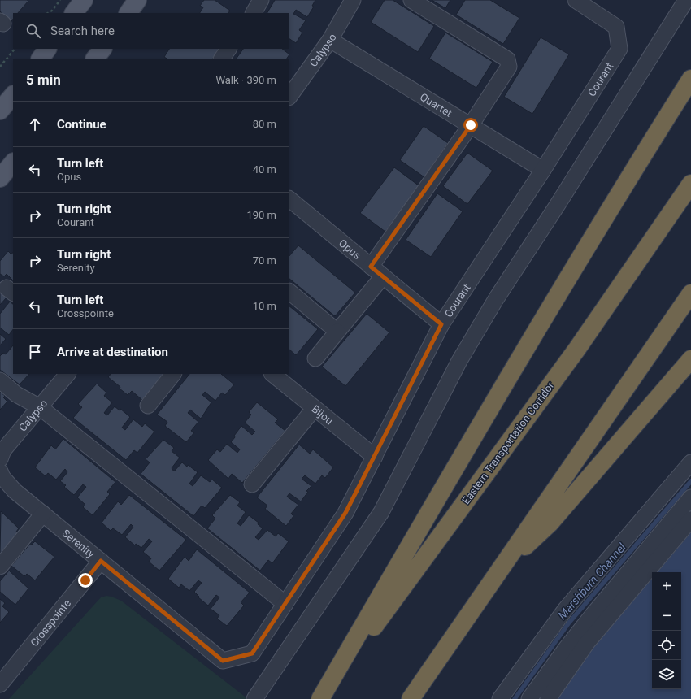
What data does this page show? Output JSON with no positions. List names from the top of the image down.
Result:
{
  "streets": {
    "highway": ["Eastern Transportation Corridor"],
    "street": [
      "Calypso",
      "Courant",
      "Quartet",
      "Opus",
      "Bijou",
      "Serenity",
      "Crosspointe"
    ]
  },
  "crossings": [
    ["Calypso", "Quartet"],
    ["Courant", "Quartet"],
    ["Courant", "Opus"],
    ["Courant", "Bijou"],
    ["Courant", "Serenity"],
    ["Serenity", "Crosspointe"]
  ],
  "water": ["Marshburn Channel"],
  "page": {
    "search": "Search here",
    "heading": ["5 min", "Walk · 390 m"],
    "list": [
      ["Continue", "80 m"],
      ["Turn left", "Opus", "40 m"],
      ["Turn right", "Courant", "190 m"],
      ["Turn right", "Serenity", "70 m"],
      ["Turn left", "Crosspointe", "10 m"],
      "Arrive at destination"
    ],
    "map_buttons": ["+", "−"]
  }
}
